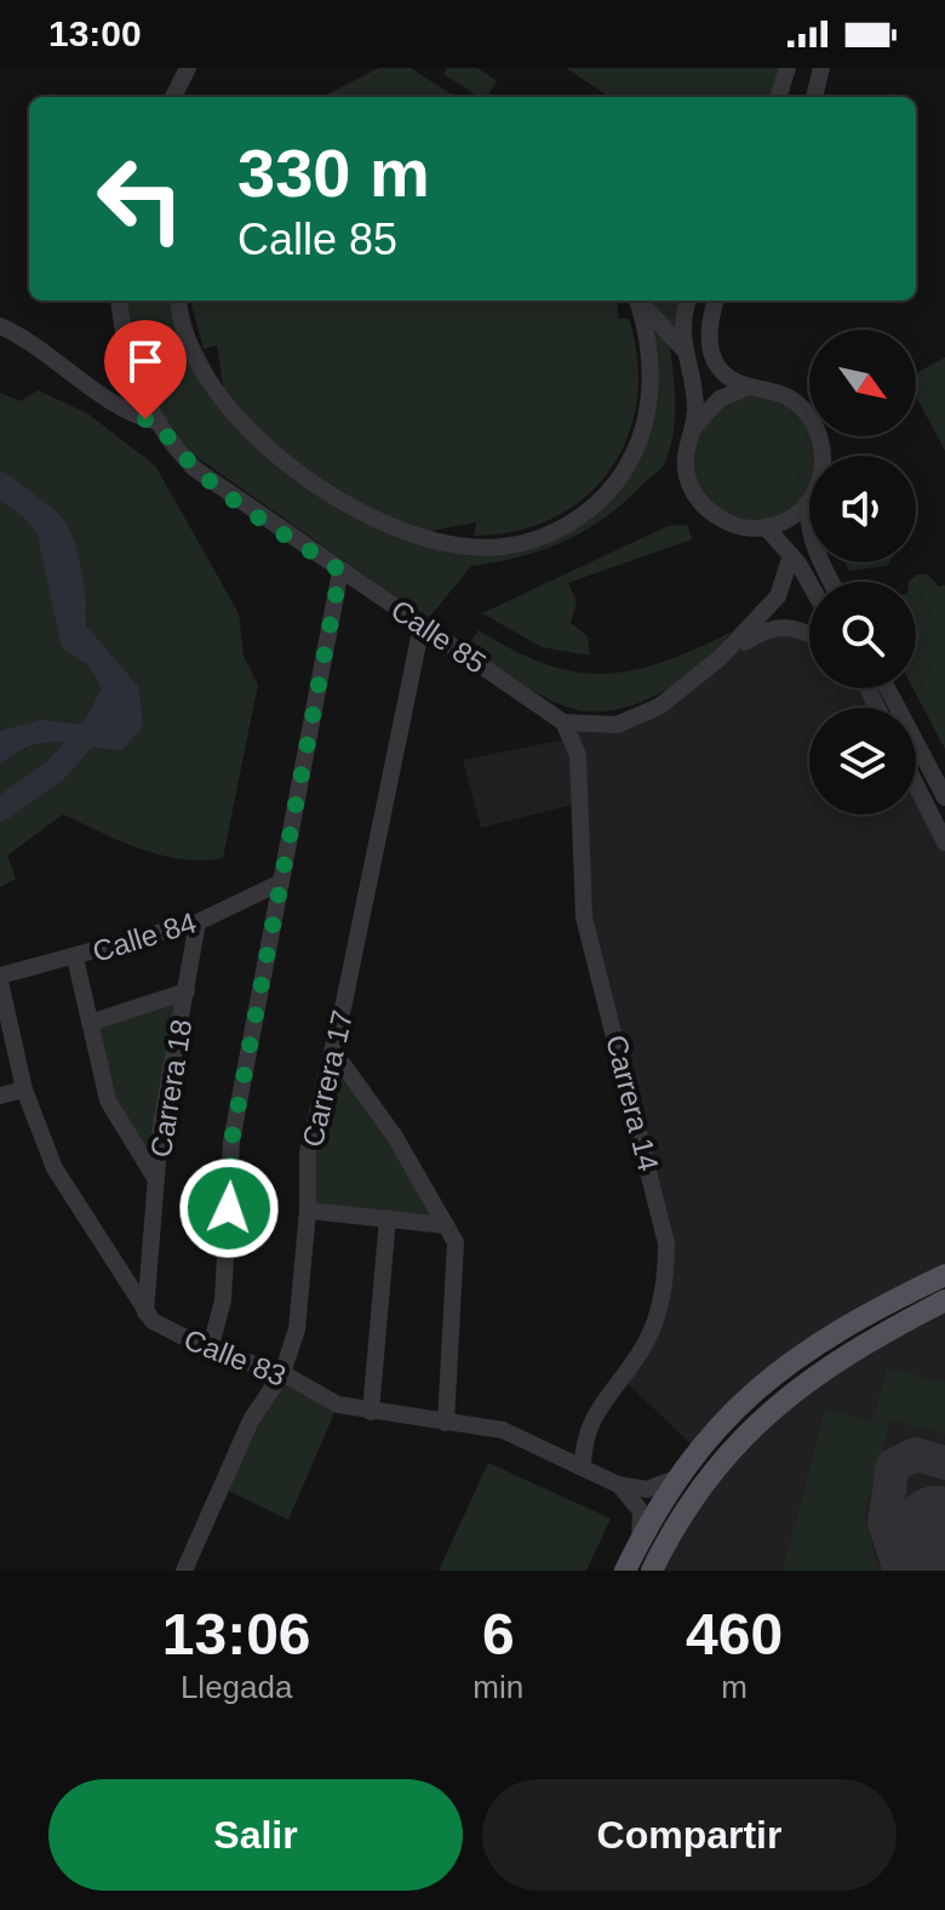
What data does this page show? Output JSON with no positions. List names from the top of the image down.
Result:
{
  "streets": {
    "street": [
      "Calle 85",
      "Calle 84",
      "Carrera 17",
      "Carrera 18",
      "Carrera 14",
      "Calle 83"
    ]
  },
  "crossings": [
    ["Calle 85", "Carrera 17"],
    ["Calle 85", "Carrera 14"],
    ["Calle 84", "Carrera 18"],
    ["Calle 84", "Calle 83"],
    ["Carrera 17", "Calle 83"],
    ["Carrera 18", "Calle 83"],
    ["Carrera 14", "Calle 83"]
  ],
  "north": "bottom right",
  "page": {
    "status": "13:00",
    "turn": ["330 m", "Calle 85"],
    "eta": [
      "13:06",
      "Llegada",
      "6",
      "min",
      "460",
      "m"
    ],
    "buttons": ["Salir", "Compartir"]
  }
}
